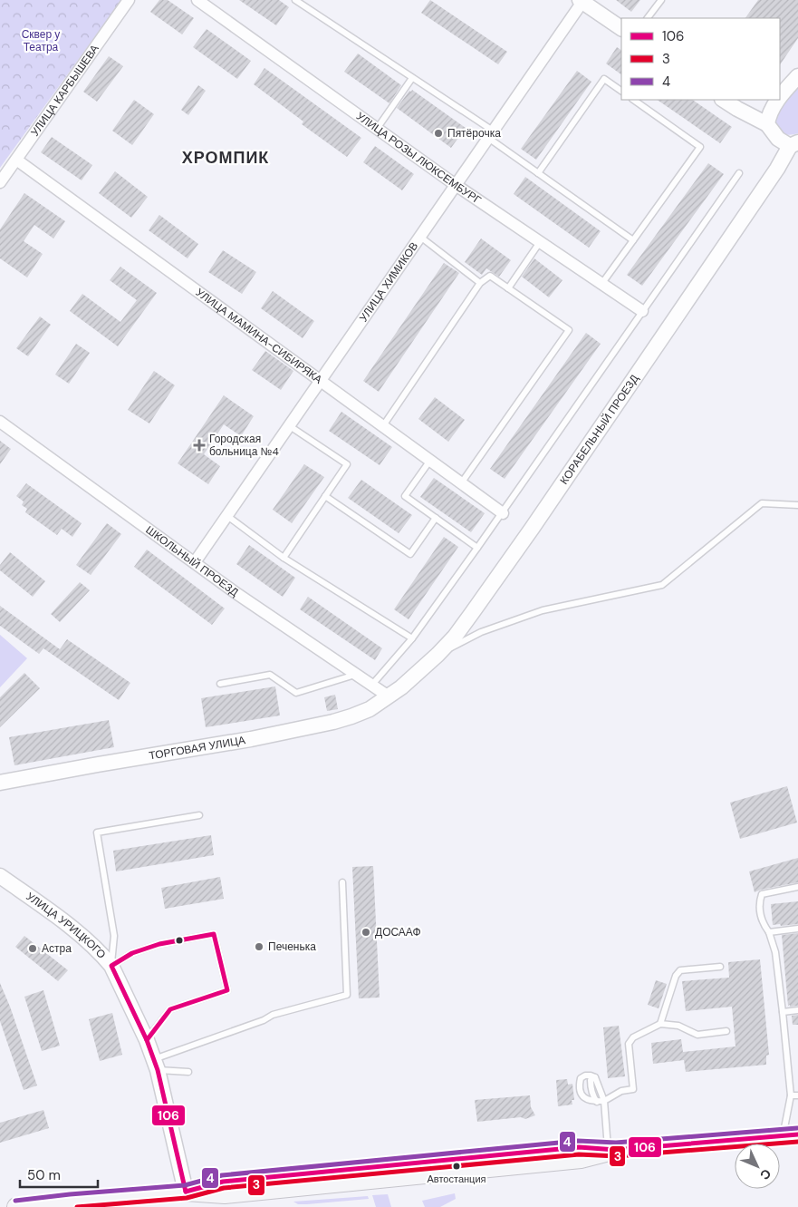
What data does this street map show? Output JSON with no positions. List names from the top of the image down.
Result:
{
  "streets": {
    "street": [
      "УЛИЦА КАРБЫШЕВА",
      "УЛИЦА РОЗЫ ЛЮКСЕМБУРГ",
      "УЛИЦА ХИМИКОВ",
      "УЛИЦА МАМИНА-СИБИРЯКА",
      "КОРАБЕЛЬНЫЙ ПРОЕЗД",
      "ШКОЛЬНЫЙ ПРОЕЗД",
      "ТОРГОВАЯ УЛИЦА",
      "УЛИЦА УРИЦКОГО"
    ]
  },
  "crossings": [
    ["УЛИЦА КАРБЫШЕВА", "УЛИЦА МАМИНА-СИБИРЯКА"],
    ["УЛИЦА РОЗЫ ЛЮКСЕМБУРГ", "УЛИЦА ХИМИКОВ"],
    ["УЛИЦА ХИМИКОВ", "УЛИЦА МАМИНА-СИБИРЯКА"],
    ["УЛИЦА ХИМИКОВ", "ШКОЛЬНЫЙ ПРОЕЗД"],
    ["КОРАБЕЛЬНЫЙ ПРОЕЗД", "ШКОЛЬНЫЙ ПРОЕЗД"],
    ["КОРАБЕЛЬНЫЙ ПРОЕЗД", "ТОРГОВАЯ УЛИЦА"],
    ["ШКОЛЬНЫЙ ПРОЕЗД", "ТОРГОВАЯ УЛИЦА"]
  ],
  "districts": ["ХРОМПИК"],
  "parks": ["Сквер у Театра"],
  "places": {
    "other": [
      "Пятёрочка",
      "ДОСААФ",
      "Печенька",
      "Астра",
      "Автостанция"
    ],
    "health": ["Городская больница №4"]
  },
  "lines": ["transit line 106", "transit line 4", "transit line 3"],
  "legend": ["106", "3", "4"],
  "scale_bar": "50 m",
  "north": "bottom right"
}
